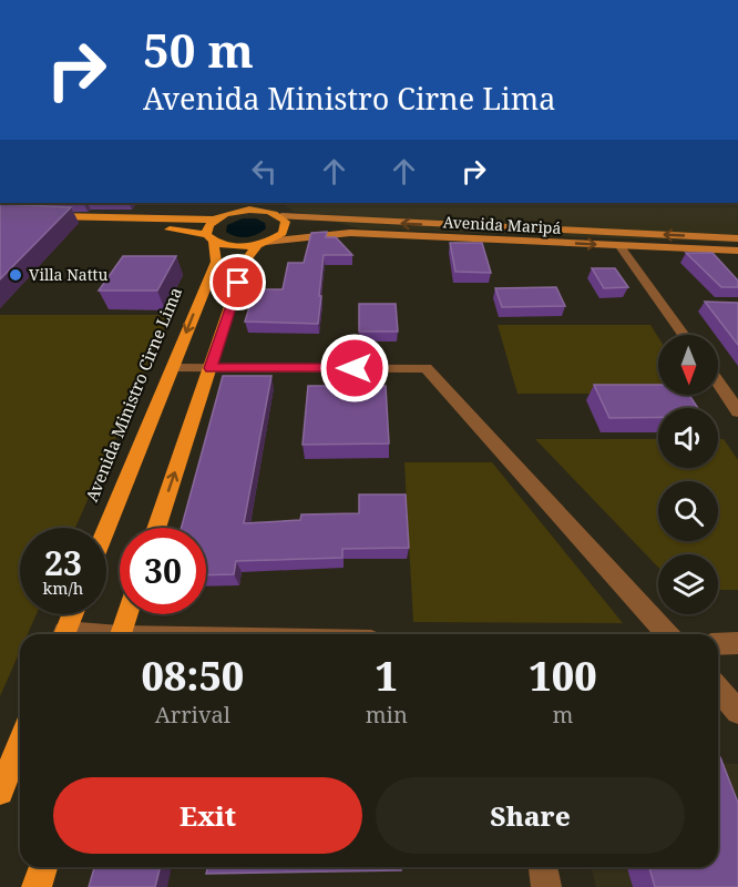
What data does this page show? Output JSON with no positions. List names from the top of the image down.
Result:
{
  "streets": {
    "main road": ["Avenida Maripá", "Avenida Ministro Cirne Lima"]
  },
  "places": ["Villa Nattu"],
  "north": "bottom",
  "page": {
    "turn": ["50 m", "Avenida Ministro Cirne Lima"],
    "speed": "23 km/h",
    "limit": "30",
    "eta": [
      "08:50",
      "Arrival",
      "1",
      "min",
      "100",
      "m"
    ],
    "buttons": ["Exit", "Share"]
  }
}
